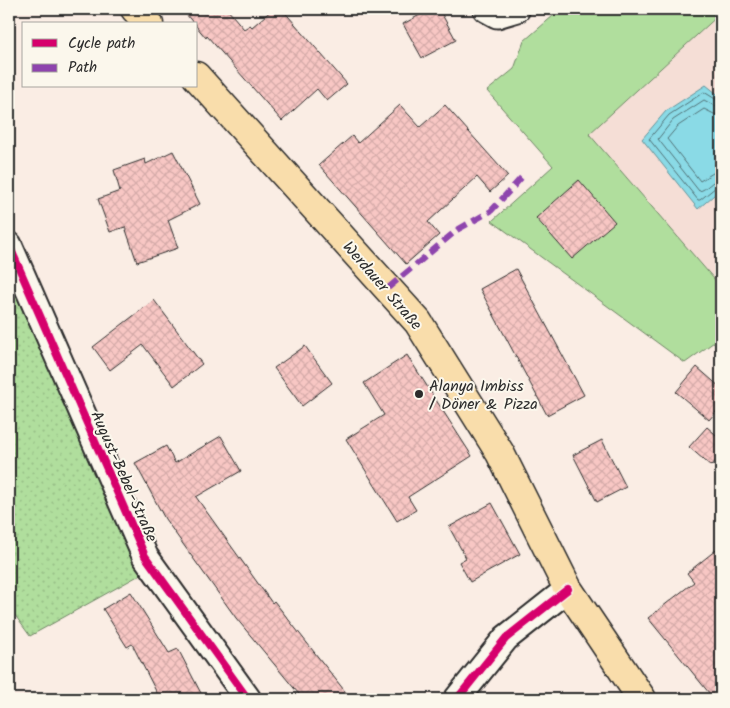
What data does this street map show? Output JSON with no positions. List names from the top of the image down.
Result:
{
  "streets": {
    "main road": ["Werdauer Straße"],
    "street": ["August-Bebel-Straße"]
  },
  "places": ["Alanya Imbiss / Döner & Pizza"],
  "legend": ["Cycle path", "Path"]
}
